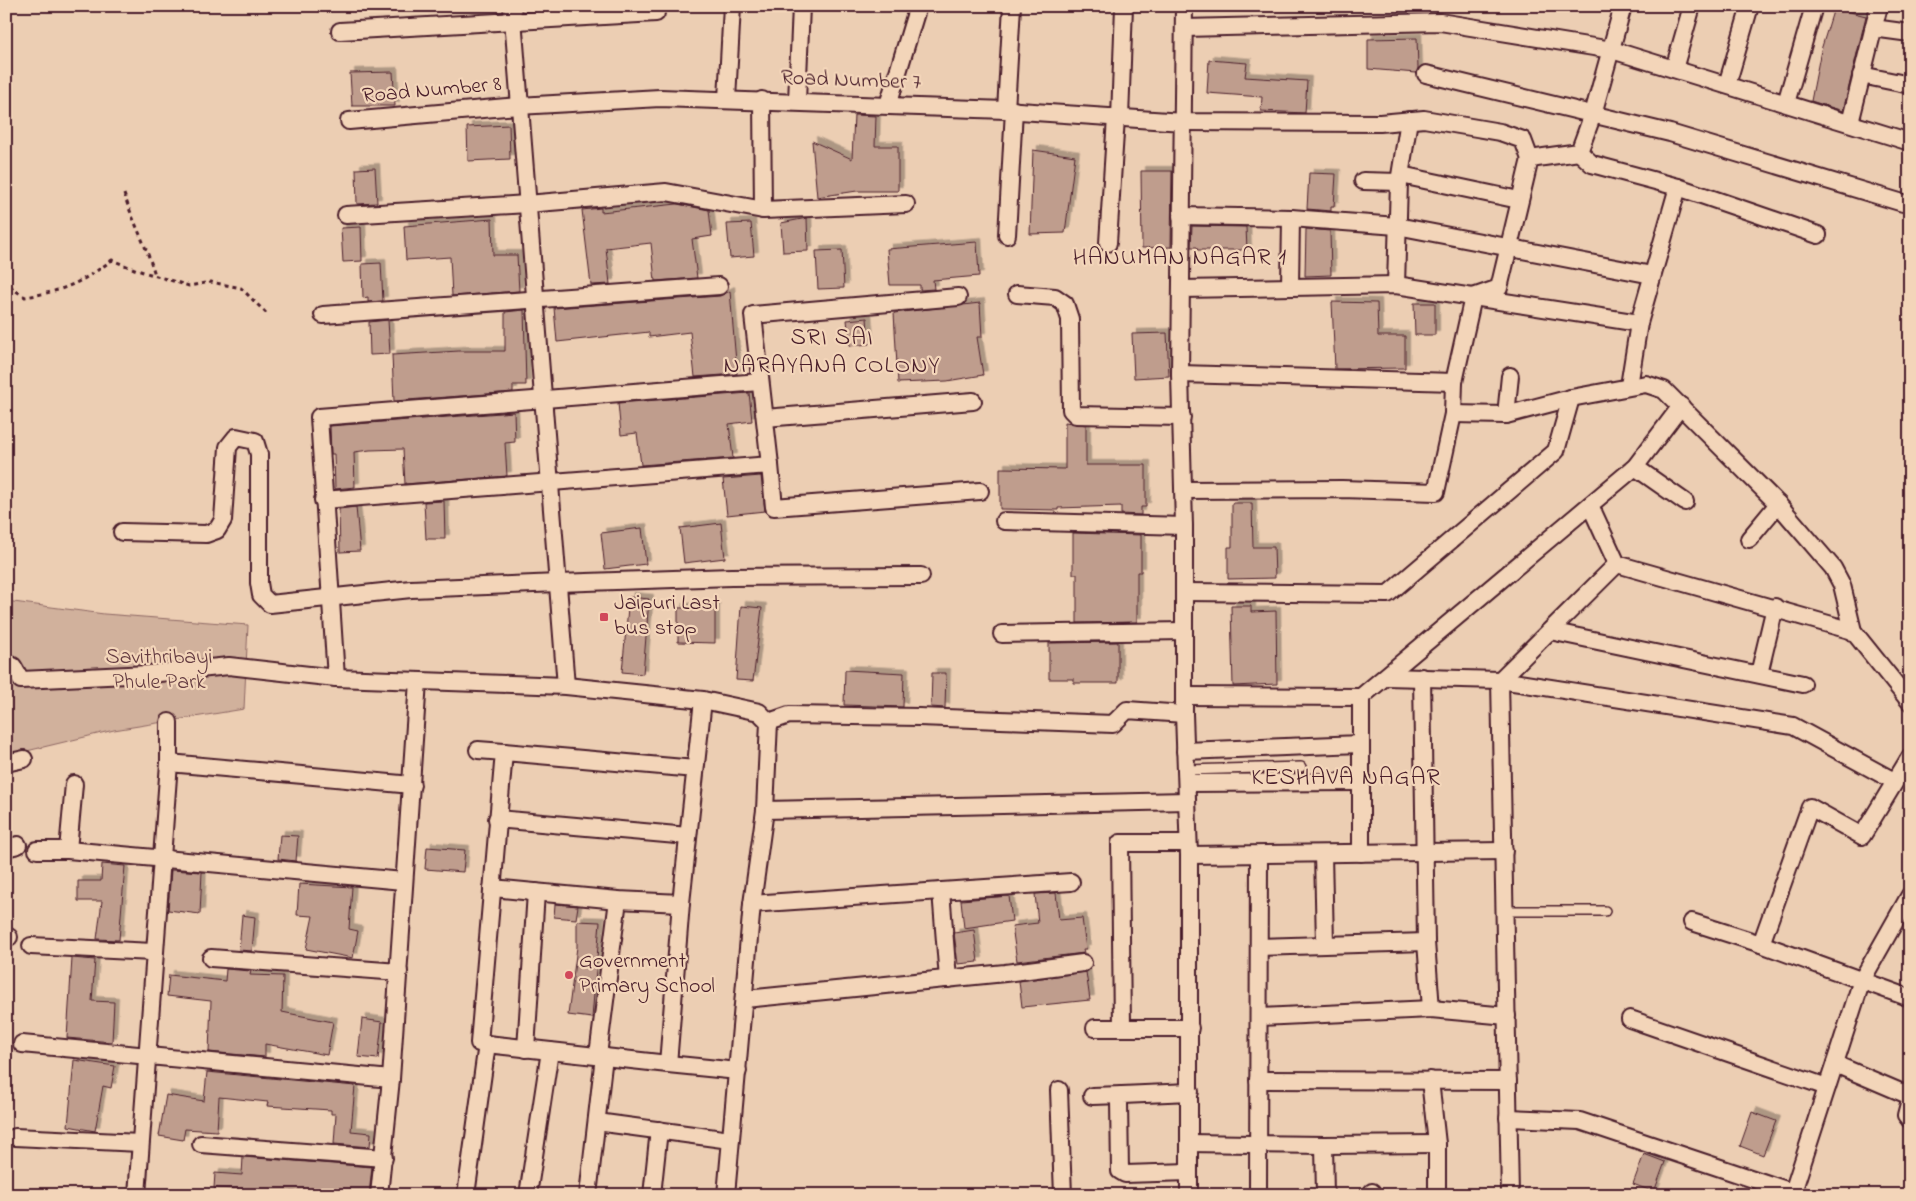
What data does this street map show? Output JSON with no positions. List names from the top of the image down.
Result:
{
  "streets": {
    "street": ["Road Number 7", "Road Number 8"]
  },
  "crossings": [
    ["Road Number 7", "Road Number 8"]
  ],
  "districts": ["HANUMAN NAGAR 1", "SRI SAI NARAYANA COLONY", "KESHAVA NAGAR"],
  "parks": ["Savithribayi Phule Park"],
  "places": {
    "transit": ["Jaipuri Last bus stop"],
    "other": ["Government Primary School"]
  }
}
